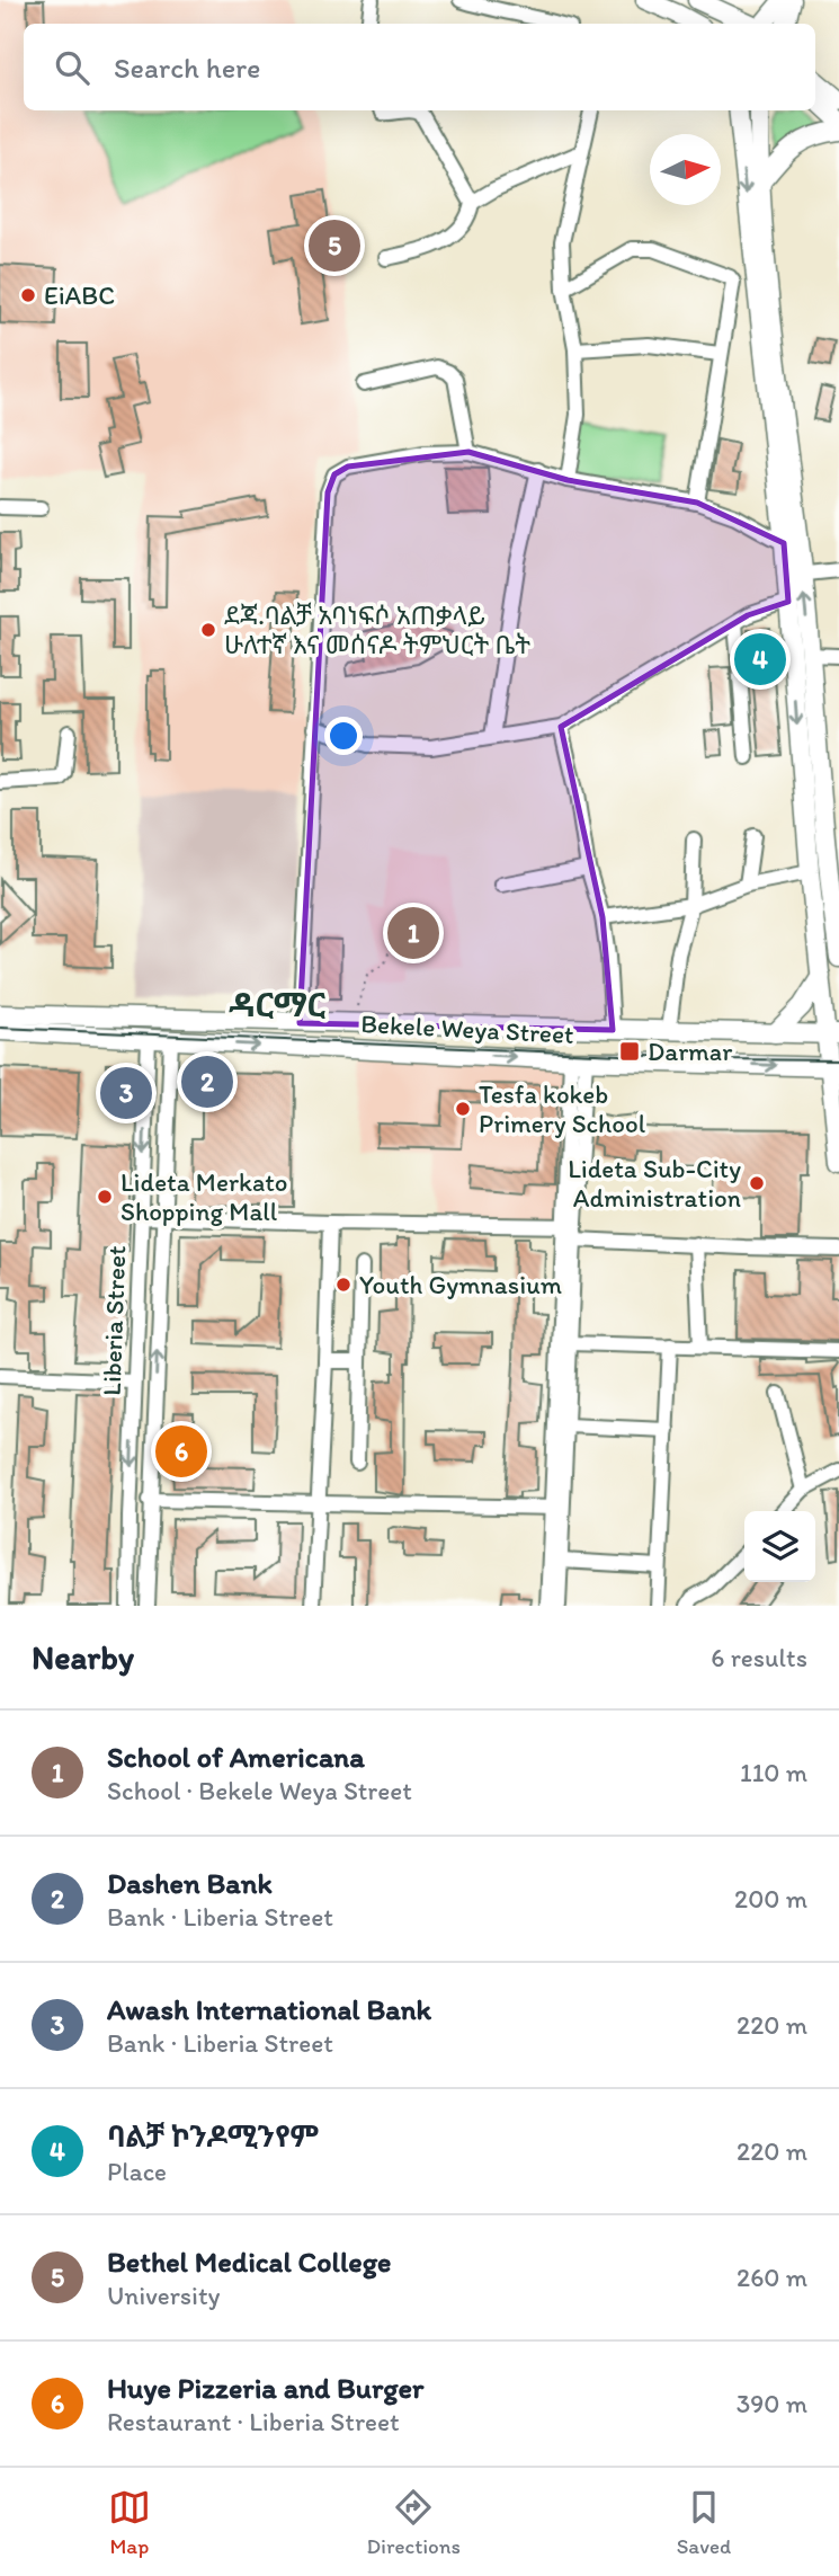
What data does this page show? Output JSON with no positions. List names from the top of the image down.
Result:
{
  "streets": {
    "main road": ["Bekele Weya Street"],
    "street": ["Liberia Street"]
  },
  "crossings": [
    ["Bekele Weya Street", "Liberia Street"]
  ],
  "districts": ["ዳርማር"],
  "places": {
    "other": [
      "EiABC",
      "ደጃ.ባልቻ አባነፍሶ አጠቃላይ ሁለተኛ እና መሰናዶ ትምህርት ቤት",
      "Tesfa kokeb Primery School",
      "Lideta Sub-City Administration",
      "Lideta Merkato Shopping Mall",
      "Youth Gymnasium"
    ],
    "transit": ["Darmar"]
  },
  "north": "right",
  "page": {
    "search": "Search here",
    "pins": [
      "5",
      "4",
      "1",
      "2",
      "3",
      "6"
    ],
    "heading": ["Nearby", "6 results"],
    "list": [
      {
        "mark": "1",
        "name": "School of Americana",
        "note": "School · Bekele Weya Street",
        "value": "110 m"
      },
      {
        "mark": "2",
        "name": "Dashen Bank",
        "note": "Bank · Liberia Street",
        "value": "200 m"
      },
      {
        "mark": "3",
        "name": "Awash International Bank",
        "note": "Bank · Liberia Street",
        "value": "220 m"
      },
      {
        "mark": "4",
        "name": "ባልቻ ኮንዶሚንየም",
        "note": "Place",
        "value": "220 m"
      },
      {
        "mark": "5",
        "name": "Bethel Medical College",
        "note": "University",
        "value": "260 m"
      },
      {
        "mark": "6",
        "name": "Huye Pizzeria and Burger",
        "note": "Restaurant · Liberia Street",
        "value": "390 m"
      }
    ],
    "nav": ["Map", "Directions", "Saved"]
  }
}
